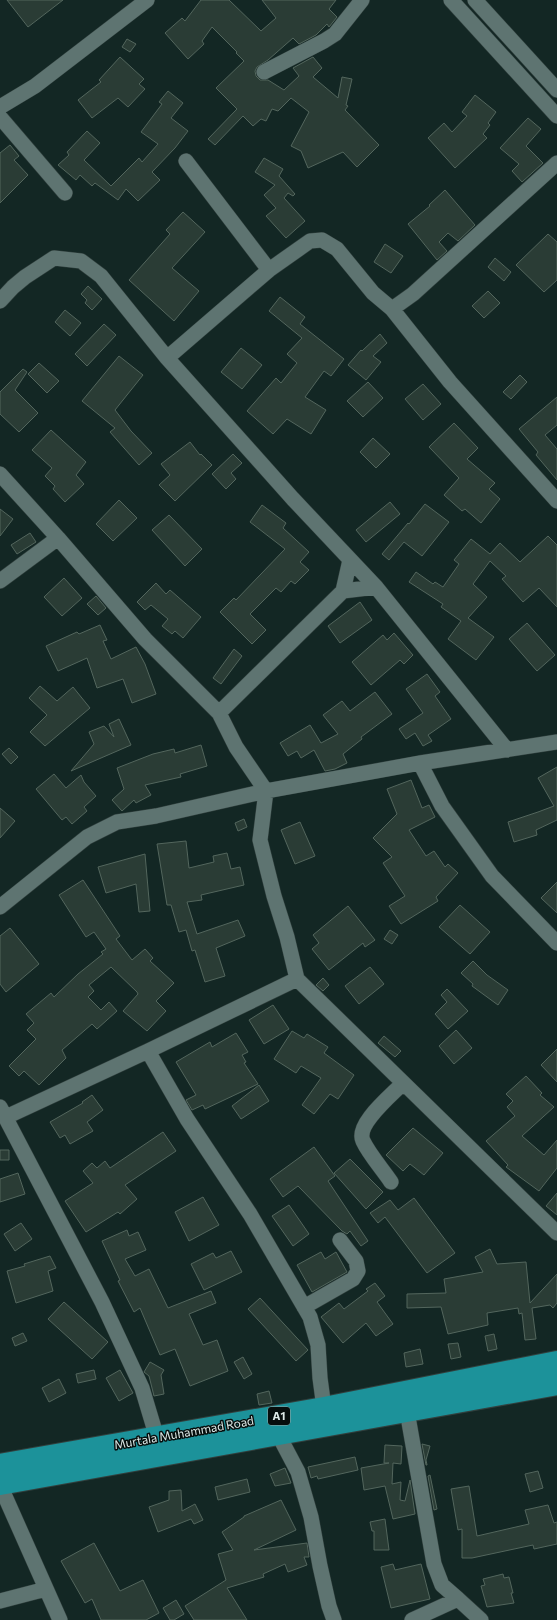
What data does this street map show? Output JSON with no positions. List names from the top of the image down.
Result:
{
  "streets": {
    "highway": ["A1", "Murtala Muhammad Road"]
  }
}
